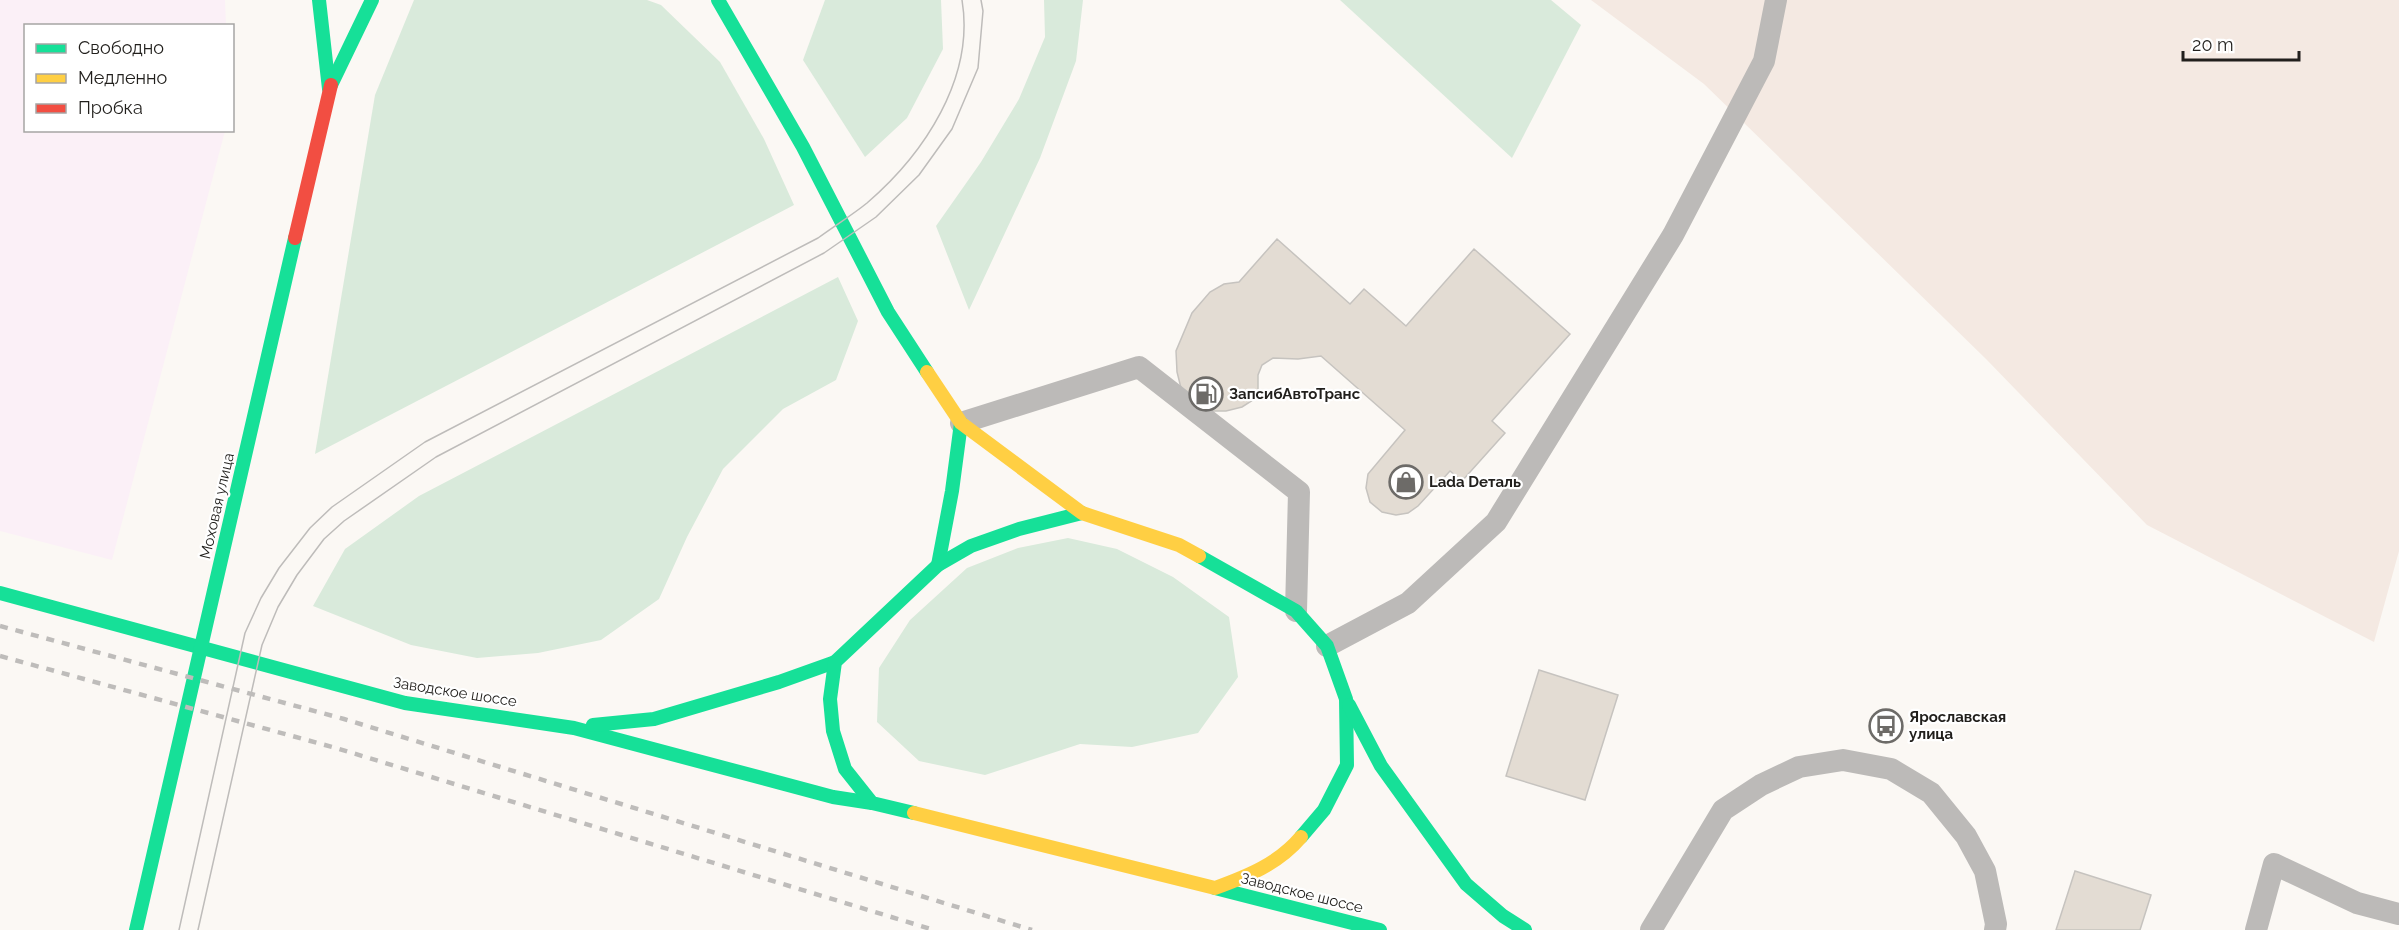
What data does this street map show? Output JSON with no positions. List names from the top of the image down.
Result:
{
  "streets": {
    "main road": ["Моховая улица", "Заводское шоссе"]
  },
  "places": {
    "fuel station": ["ЗапсибАвтоТранс"],
    "shop": ["Lada Dеталь"],
    "bus stop": ["Ярославская улица"]
  },
  "legend": ["Свободно", "Медленно", "Пробка"],
  "scale_bar": "20 m"
}
